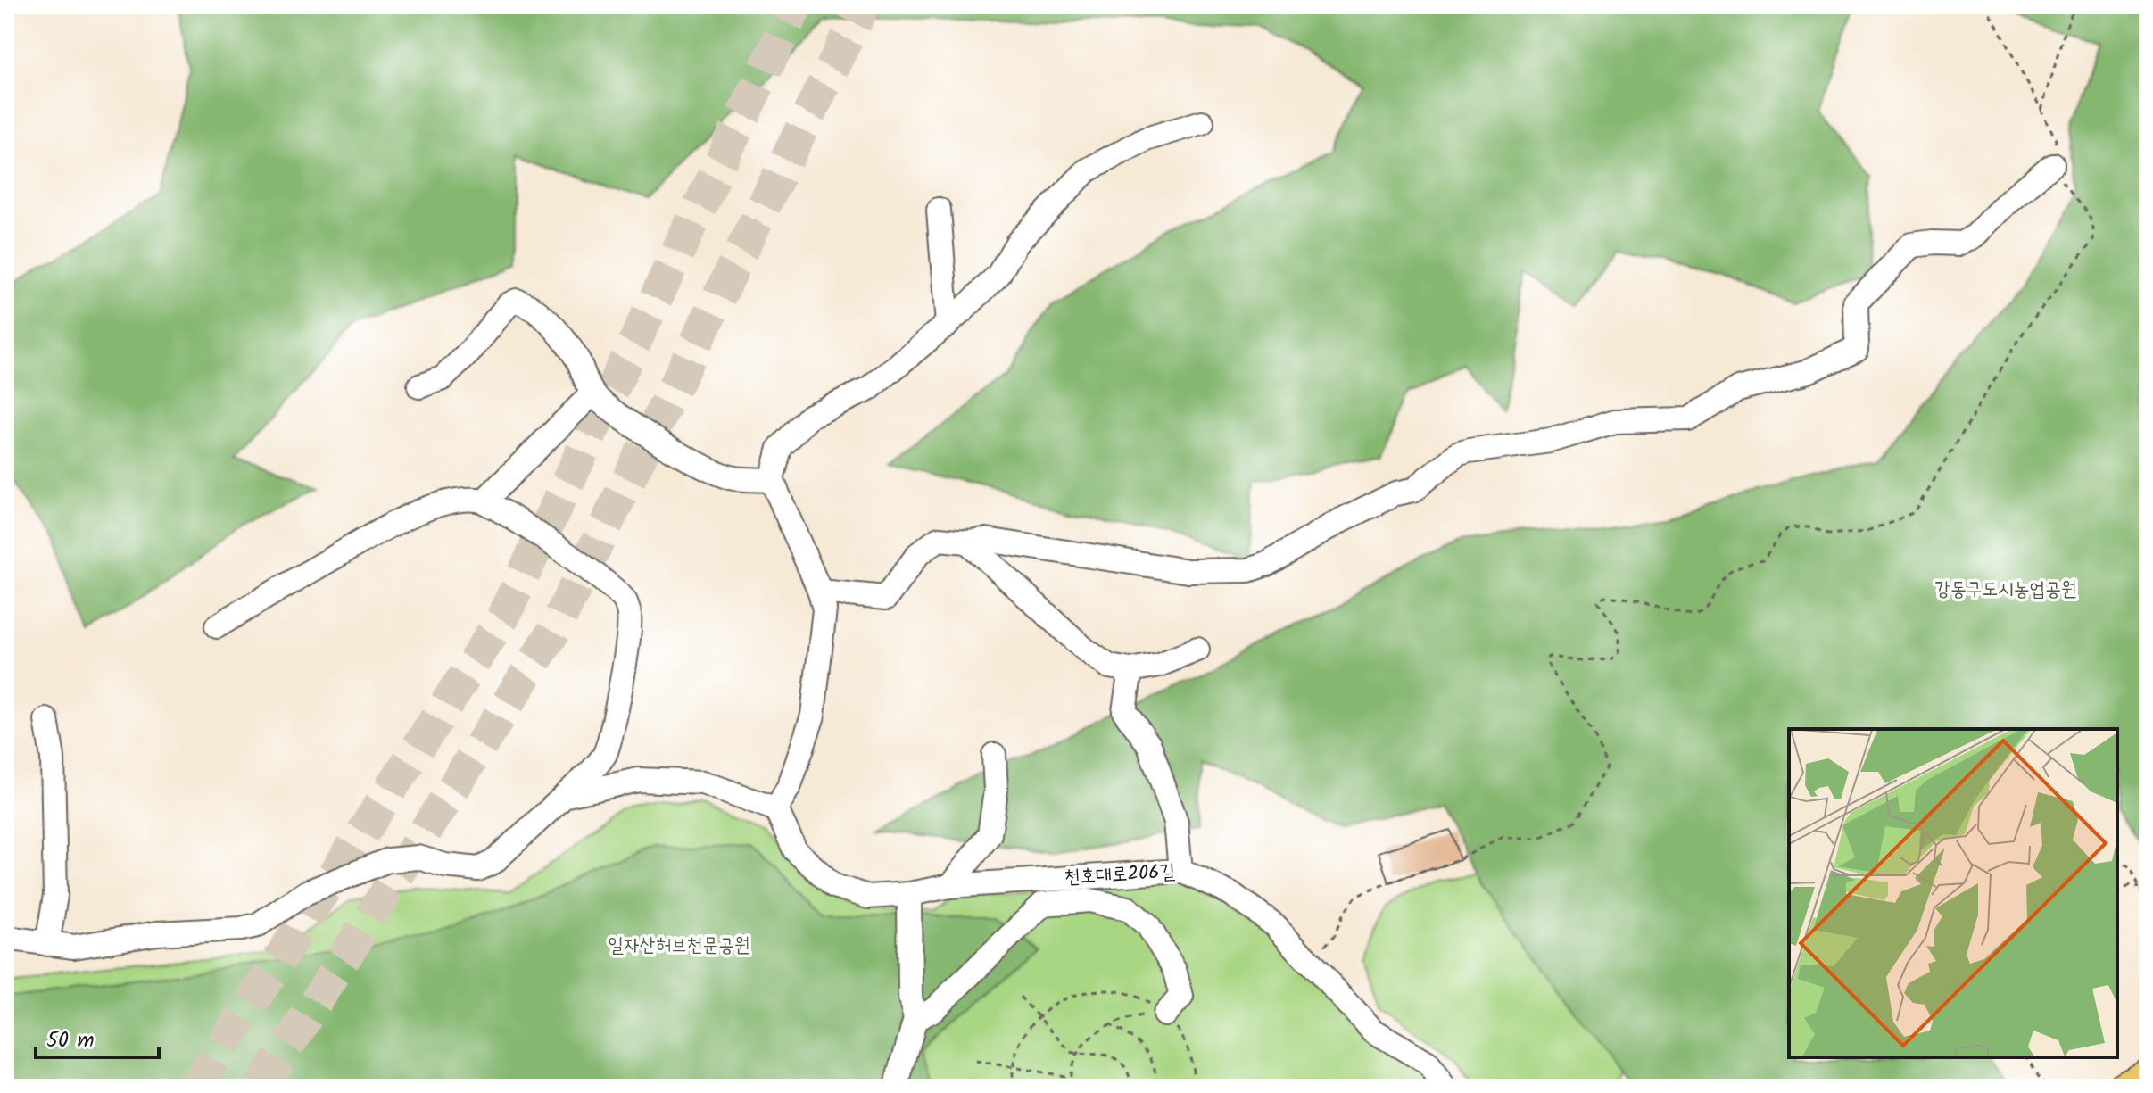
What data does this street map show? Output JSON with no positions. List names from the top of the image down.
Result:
{
  "streets": {
    "street": ["천호대로206길"]
  },
  "parks": ["강동구도시농업공원", "일자산허브천문공원"],
  "scale_bar": "50 m"
}
